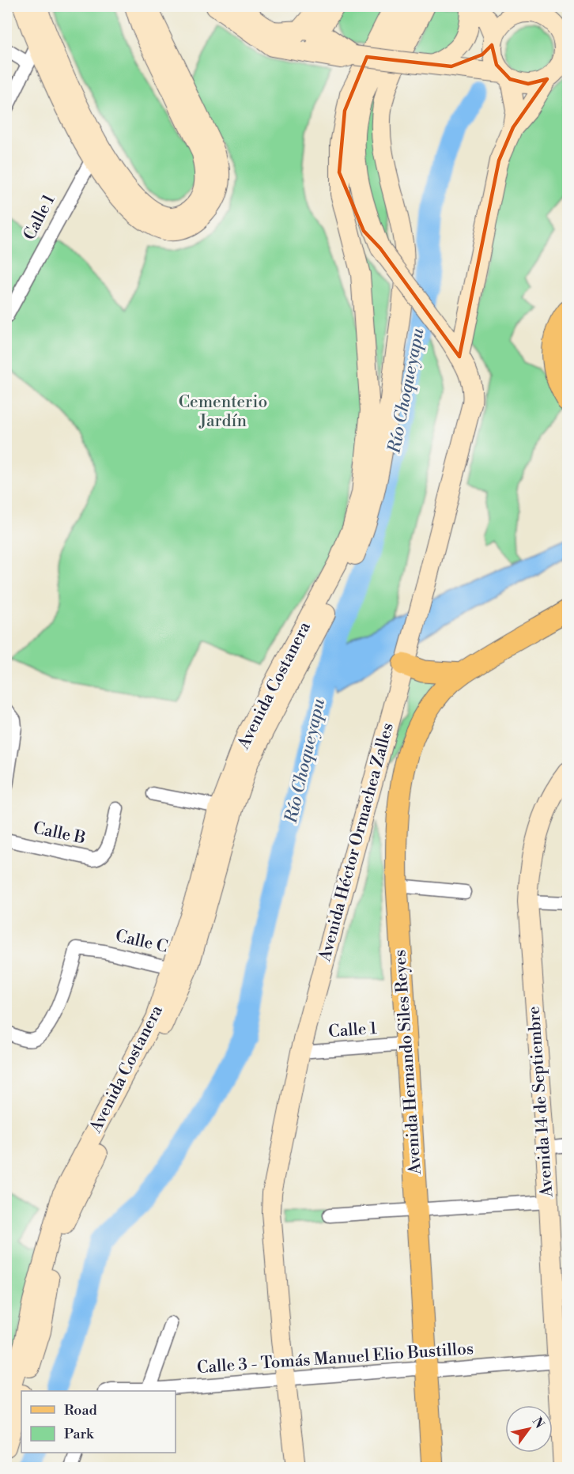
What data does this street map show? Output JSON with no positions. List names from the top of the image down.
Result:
{
  "streets": {
    "main road": [
      "Avenida Costanera",
      "Avenida Héctor Ormachea Zalles",
      "Avenida Hernando Siles Reyes",
      "Avenida 14 de Septiembre"
    ],
    "street": [
      "Calle 1",
      "Calle B",
      "Calle C",
      "Calle 3 - Tomás Manuel Elio Bustillos"
    ]
  },
  "crossings": [
    ["Calle 1", "Avenida Héctor Ormachea Zalles"],
    ["Calle 1", "Avenida Hernando Siles Reyes"],
    ["Avenida Costanera", "Calle C"],
    ["Avenida Héctor Ormachea Zalles", "Calle 3 - Tomás Manuel Elio Bustillos"],
    ["Avenida Hernando Siles Reyes", "Calle 3 - Tomás Manuel Elio Bustillos"],
    ["Avenida 14 de Septiembre", "Calle 3 - Tomás Manuel Elio Bustillos"]
  ],
  "water": ["Río Choqueyapu"],
  "parks": ["Cementerio Jardín"],
  "legend": ["Road", "Park"],
  "north": "top right"
}
